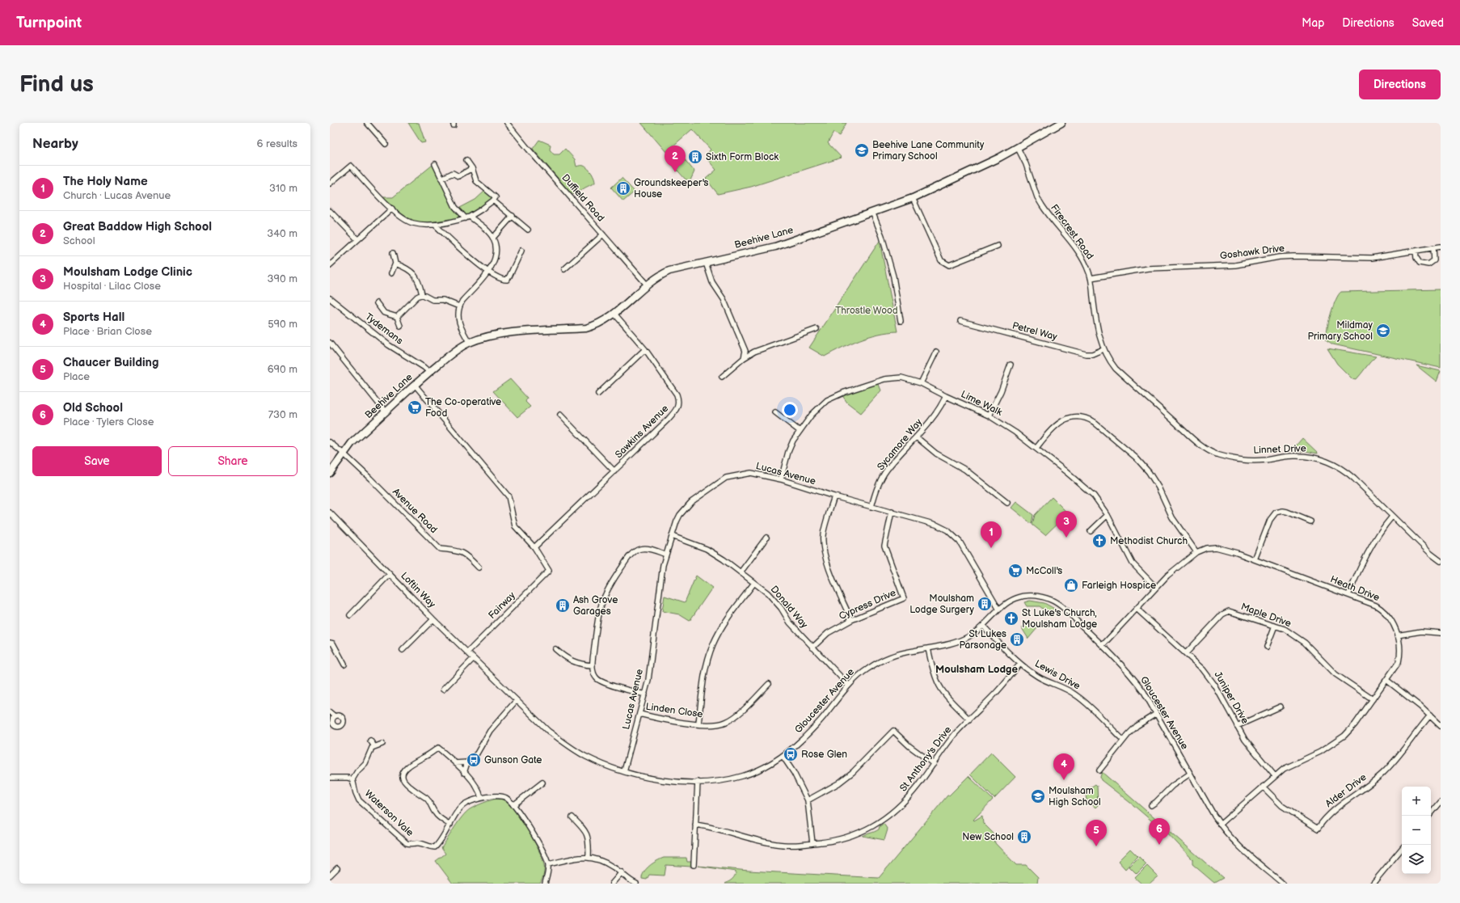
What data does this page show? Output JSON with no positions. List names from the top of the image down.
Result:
{
  "streets": {
    "main road": ["Beehive Lane"],
    "street": [
      "Duffield Road",
      "Firecrest Road",
      "Goshawk Drive",
      "Tydemans",
      "Petrel Way",
      "Lime Walk",
      "Sawkins Avenue",
      "Sycamore Way",
      "Linnet Drive",
      "Lucas Avenue",
      "Avenue Road",
      "Heath Drive",
      "Loftin Way",
      "Cypress Drive",
      "Fairway",
      "Donald Way",
      "Maple Drive",
      "Lewis Drive",
      "Juniper Drive",
      "Gloucester Avenue",
      "Linden Close",
      "St Anthony's Drive",
      "Alder Drive",
      "Waterson Vale"
    ]
  },
  "crossings": [
    ["Duffield Road", "Beehive Lane"],
    ["Firecrest Road", "Beehive Lane"],
    ["Firecrest Road", "Goshawk Drive"],
    ["Firecrest Road", "Petrel Way"],
    ["Firecrest Road", "Linnet Drive"],
    ["Beehive Lane", "Tydemans"],
    ["Beehive Lane", "Sawkins Avenue"],
    ["Beehive Lane", "Avenue Road"],
    ["Petrel Way", "Linnet Drive"],
    ["Lime Walk", "Sycamore Way"],
    ["Lime Walk", "Lucas Avenue"],
    ["Lime Walk", "Heath Drive"],
    ["Sawkins Avenue", "Fairway"],
    ["Sycamore Way", "Lucas Avenue"],
    ["Lucas Avenue", "Cypress Drive"],
    ["Lucas Avenue", "Donald Way"],
    ["Lucas Avenue", "Gloucester Avenue"],
    ["Lucas Avenue", "Linden Close"],
    ["Heath Drive", "Maple Drive"],
    ["Heath Drive", "Juniper Drive"],
    ["Heath Drive", "Gloucester Avenue"],
    ["Heath Drive", "Alder Drive"],
    ["Loftin Way", "Fairway"],
    ["Loftin Way", "Gloucester Avenue"],
    ["Cypress Drive", "Donald Way"],
    ["Donald Way", "Gloucester Avenue"],
    ["Maple Drive", "Juniper Drive"],
    ["Lewis Drive", "Gloucester Avenue"],
    ["Lewis Drive", "St Anthony's Drive"]
  ],
  "districts": ["Moulsham Lodge"],
  "parks": ["Throstle Wood"],
  "places": {
    "school or university": ["Beehive Lane Community Primary School", "Mildmay Primary School", "Moulsham High School"],
    "building": [
      "Sixth Form Block",
      "Groundskeeper's House",
      "Moulsham Lodge Surgery",
      "Ash Grove Garages",
      "St Lukes Parsonage",
      "New School"
    ],
    "supermarket": ["The Co-operative Food", "McColl's"],
    "church": ["Methodist Church", "St Luke's Church, Moulsham Lodge"],
    "shop": ["Farleigh Hospice"],
    "bus stop": ["Rose Glen", "Gunson Gate"]
  },
  "page": {
    "header": "Turnpoint",
    "nav": ["Map", "Directions", "Saved"],
    "buttons": [
      "Directions",
      ["Save", "Share"]
    ],
    "title": "Find us",
    "heading": ["Nearby", "6 results"],
    "pins": [
      "2",
      "3",
      "1",
      "4",
      "6",
      "5"
    ],
    "list": [
      {
        "mark": "1",
        "name": "The Holy Name",
        "note": "Church · Lucas Avenue",
        "value": "310 m"
      },
      {
        "mark": "2",
        "name": "Great Baddow High School",
        "note": "School",
        "value": "340 m"
      },
      {
        "mark": "3",
        "name": "Moulsham Lodge Clinic",
        "note": "Hospital · Lilac Close",
        "value": "390 m"
      },
      {
        "mark": "4",
        "name": "Sports Hall",
        "note": "Place · Brian Close",
        "value": "590 m"
      },
      {
        "mark": "5",
        "name": "Chaucer Building",
        "note": "Place",
        "value": "690 m"
      },
      {
        "mark": "6",
        "name": "Old School",
        "note": "Place · Tylers Close",
        "value": "730 m"
      }
    ],
    "map_buttons": ["+", "−"]
  }
}
